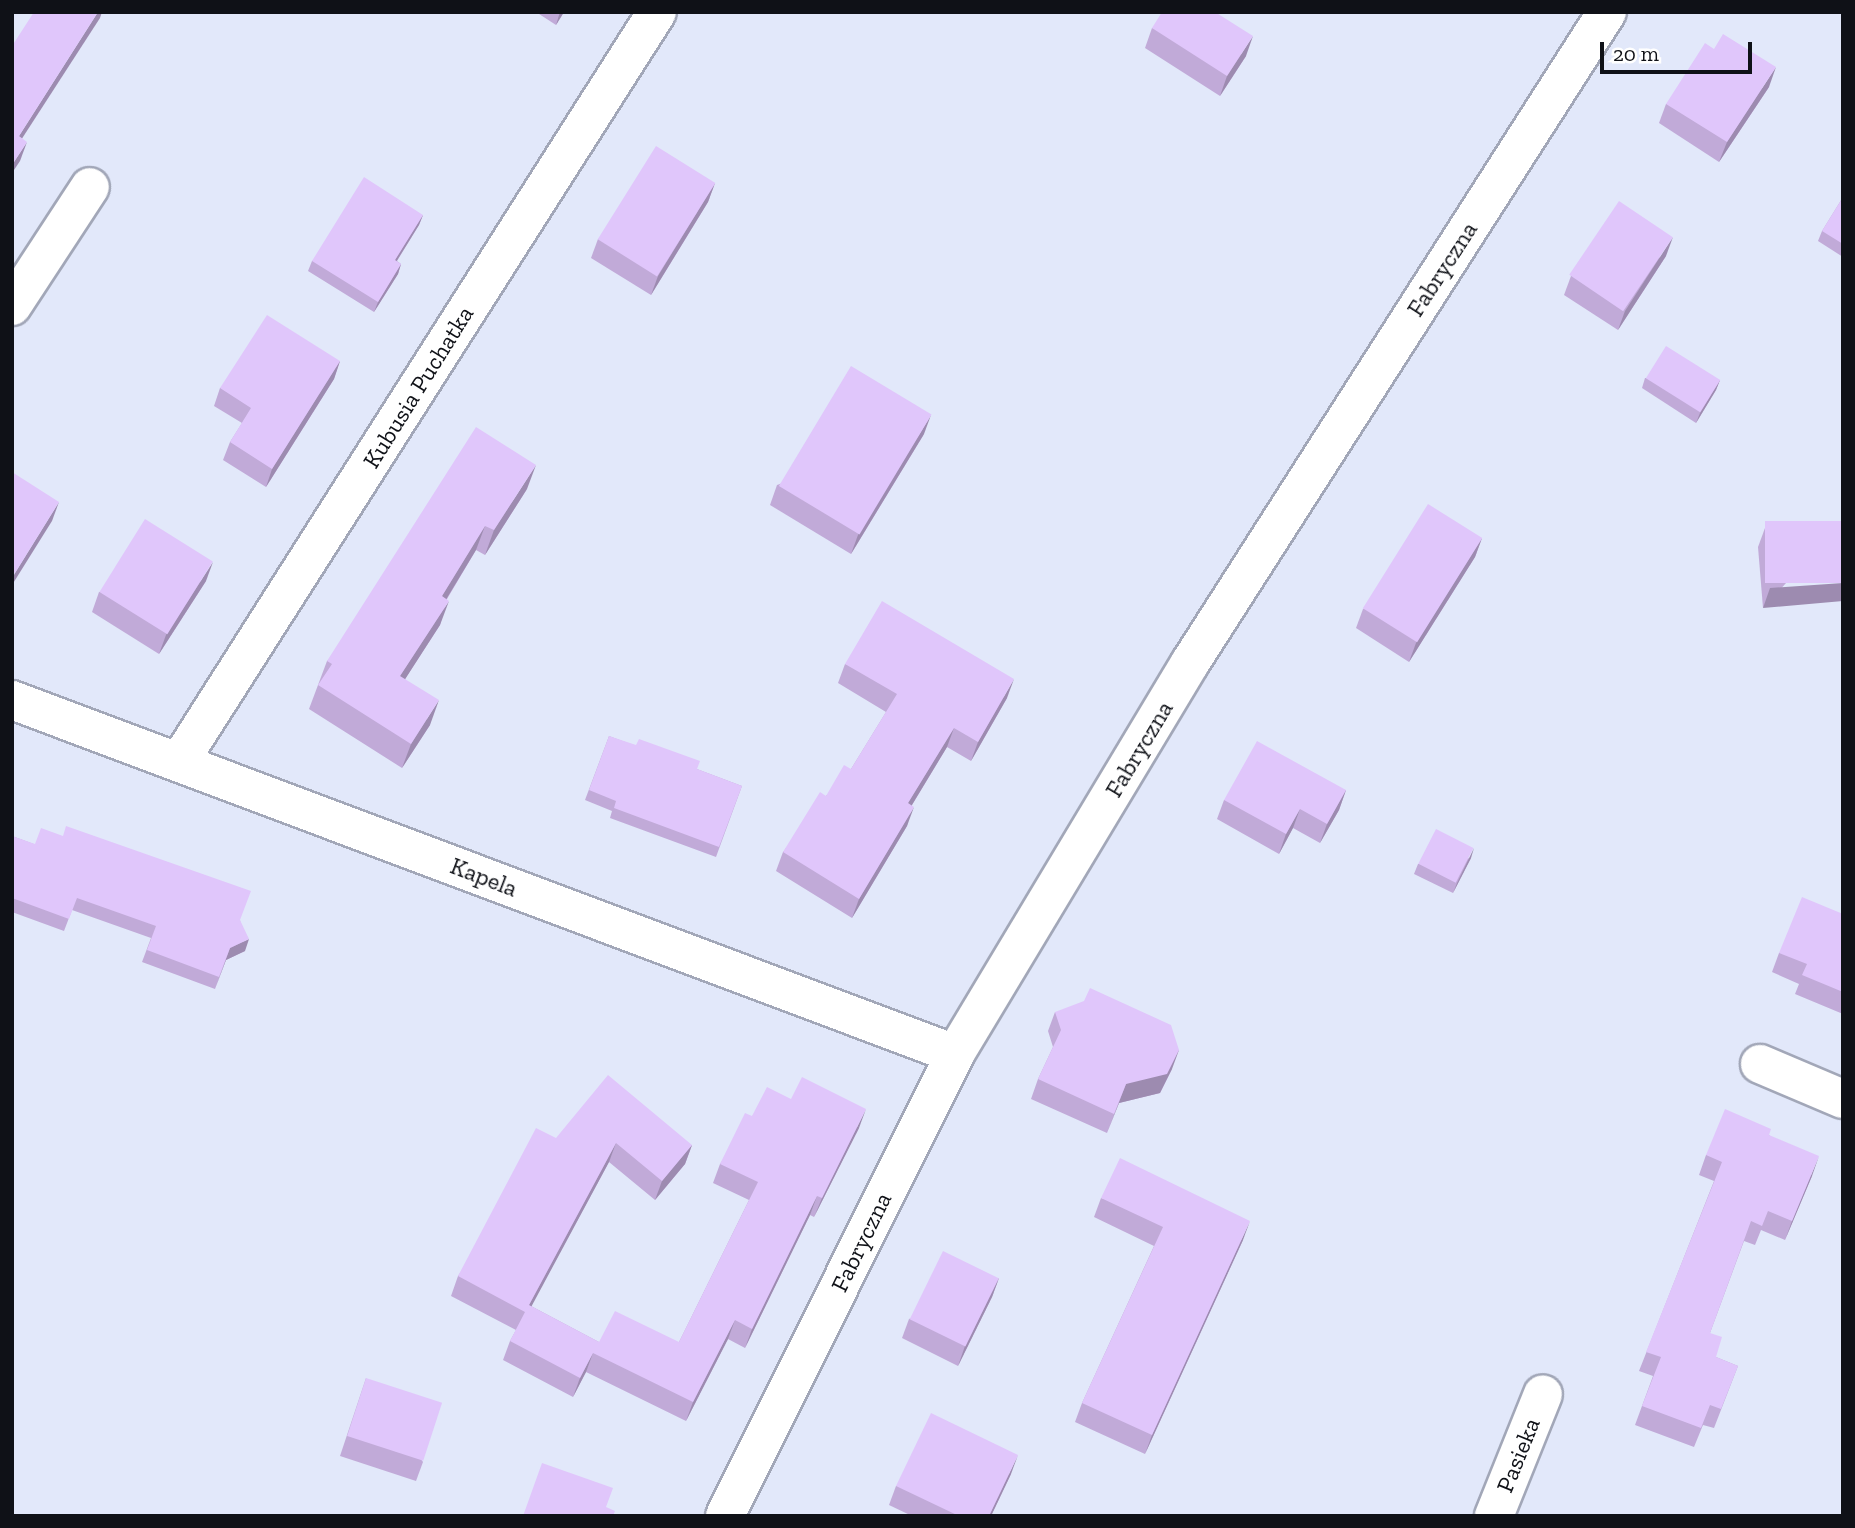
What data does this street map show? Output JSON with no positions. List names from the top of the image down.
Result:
{
  "streets": {
    "street": [
      "Fabryczna",
      "Kubusia Puchatka",
      "Kapela",
      "Pasieka"
    ]
  },
  "crossings": [
    ["Fabryczna", "Kapela"],
    ["Kubusia Puchatka", "Kapela"]
  ],
  "scale_bar": "20 m"
}
